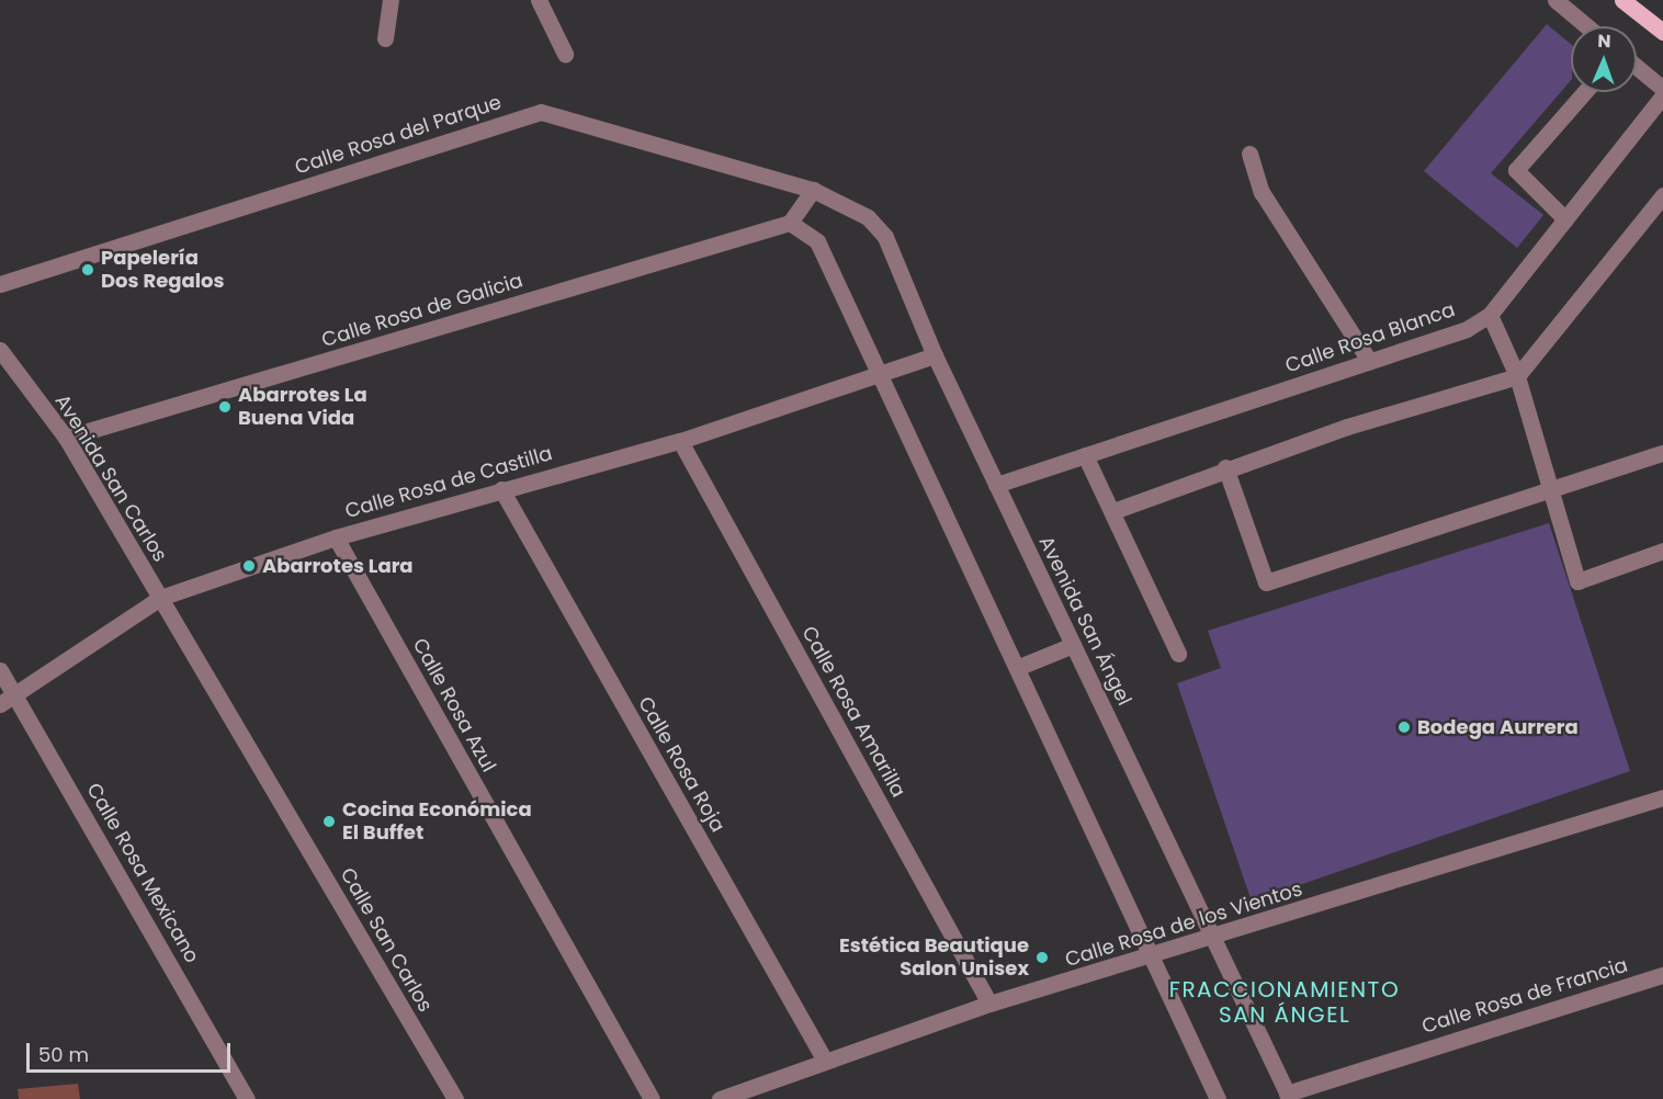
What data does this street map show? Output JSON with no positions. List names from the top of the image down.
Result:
{
  "streets": {
    "street": [
      "Calle Rosa del Parque",
      "Calle Rosa de Galicia",
      "Calle Rosa Blanca",
      "Avenida San Carlos",
      "Calle Rosa de Castilla",
      "Avenida San Ángel",
      "Calle Rosa Azul",
      "Calle Rosa Amarilla",
      "Calle Rosa Roja",
      "Calle Rosa Mexicano",
      "Calle Rosa de los Vientos",
      "Calle San Carlos",
      "Calle Rosa de Francia"
    ]
  },
  "crossings": [
    ["Calle Rosa del Parque", "Avenida San Ángel"],
    ["Calle Rosa de Galicia", "Avenida San Carlos"],
    ["Calle Rosa Blanca", "Avenida San Ángel"],
    ["Avenida San Carlos", "Calle Rosa de Castilla"],
    ["Avenida San Carlos", "Calle San Carlos"],
    ["Calle Rosa de Castilla", "Avenida San Ángel"],
    ["Calle Rosa de Castilla", "Calle Rosa Azul"],
    ["Calle Rosa de Castilla", "Calle Rosa Amarilla"],
    ["Calle Rosa de Castilla", "Calle Rosa Roja"],
    ["Calle Rosa de Castilla", "Calle Rosa Mexicano"],
    ["Calle Rosa de Castilla", "Calle San Carlos"],
    ["Avenida San Ángel", "Calle Rosa de los Vientos"],
    ["Avenida San Ángel", "Calle Rosa de Francia"],
    ["Calle Rosa Amarilla", "Calle Rosa de los Vientos"],
    ["Calle Rosa Roja", "Calle Rosa de los Vientos"]
  ],
  "districts": ["FRACCIONAMIENTO SAN ÁNGEL"],
  "places": [
    "Papelería Dos Regalos",
    "Abarrotes La Buena Vida",
    "Abarrotes Lara",
    "Bodega Aurrera",
    "Cocina Económica El Buffet",
    "Estética Beautique Salon Unisex"
  ],
  "scale_bar": "50 m",
  "north": "top"
}
